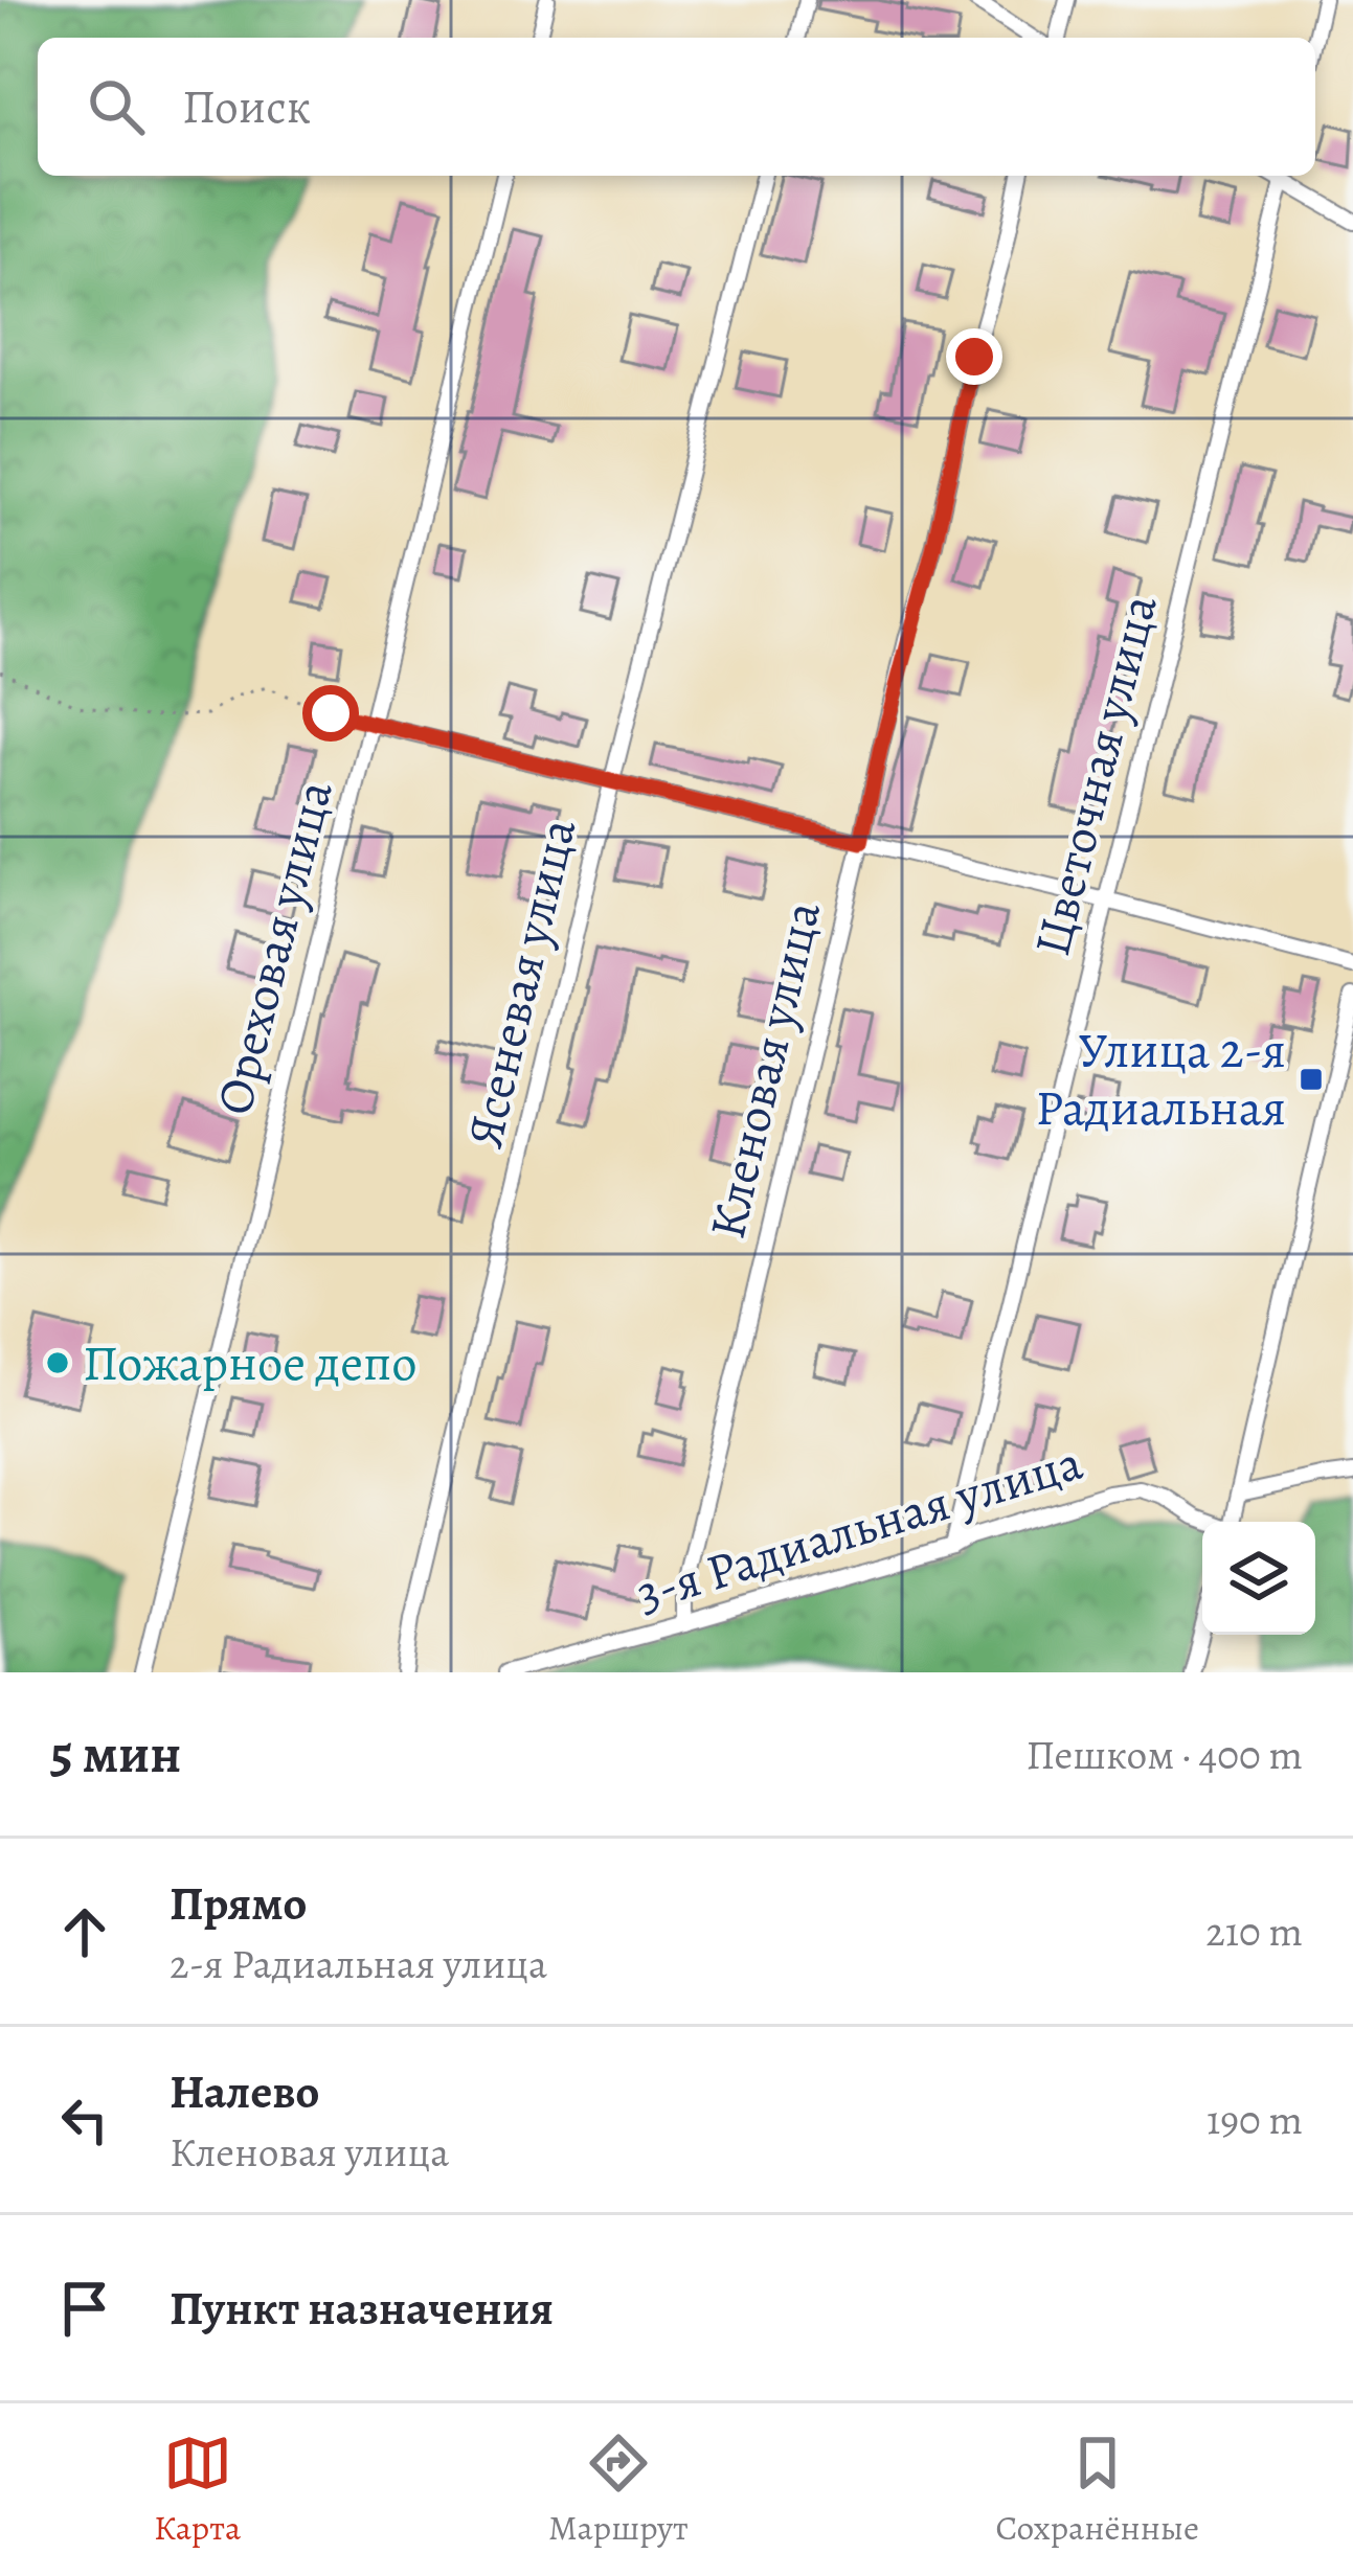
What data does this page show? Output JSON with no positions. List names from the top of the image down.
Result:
{
  "streets": {
    "street": [
      "Цветочная улица",
      "Ореховая улица",
      "Ясеневая улица",
      "Кленовая улица",
      "3-я Радиальная улица"
    ]
  },
  "crossings": [
    ["Цветочная улица", "3-я Радиальная улица"],
    ["Кленовая улица", "3-я Радиальная улица"]
  ],
  "places": {
    "transit": ["Улица 2-я Радиальная"],
    "other": ["Пожарное депо"]
  },
  "page": {
    "search": "Поиск",
    "heading": ["5 мин", "Пешком · 400 m"],
    "list": [
      ["Прямо", "2-я Радиальная улица", "210 m"],
      ["Налево", "Кленовая улица", "190 m"],
      "Пункт назначения"
    ],
    "nav": ["Карта", "Маршрут", "Сохранённые"]
  }
}
